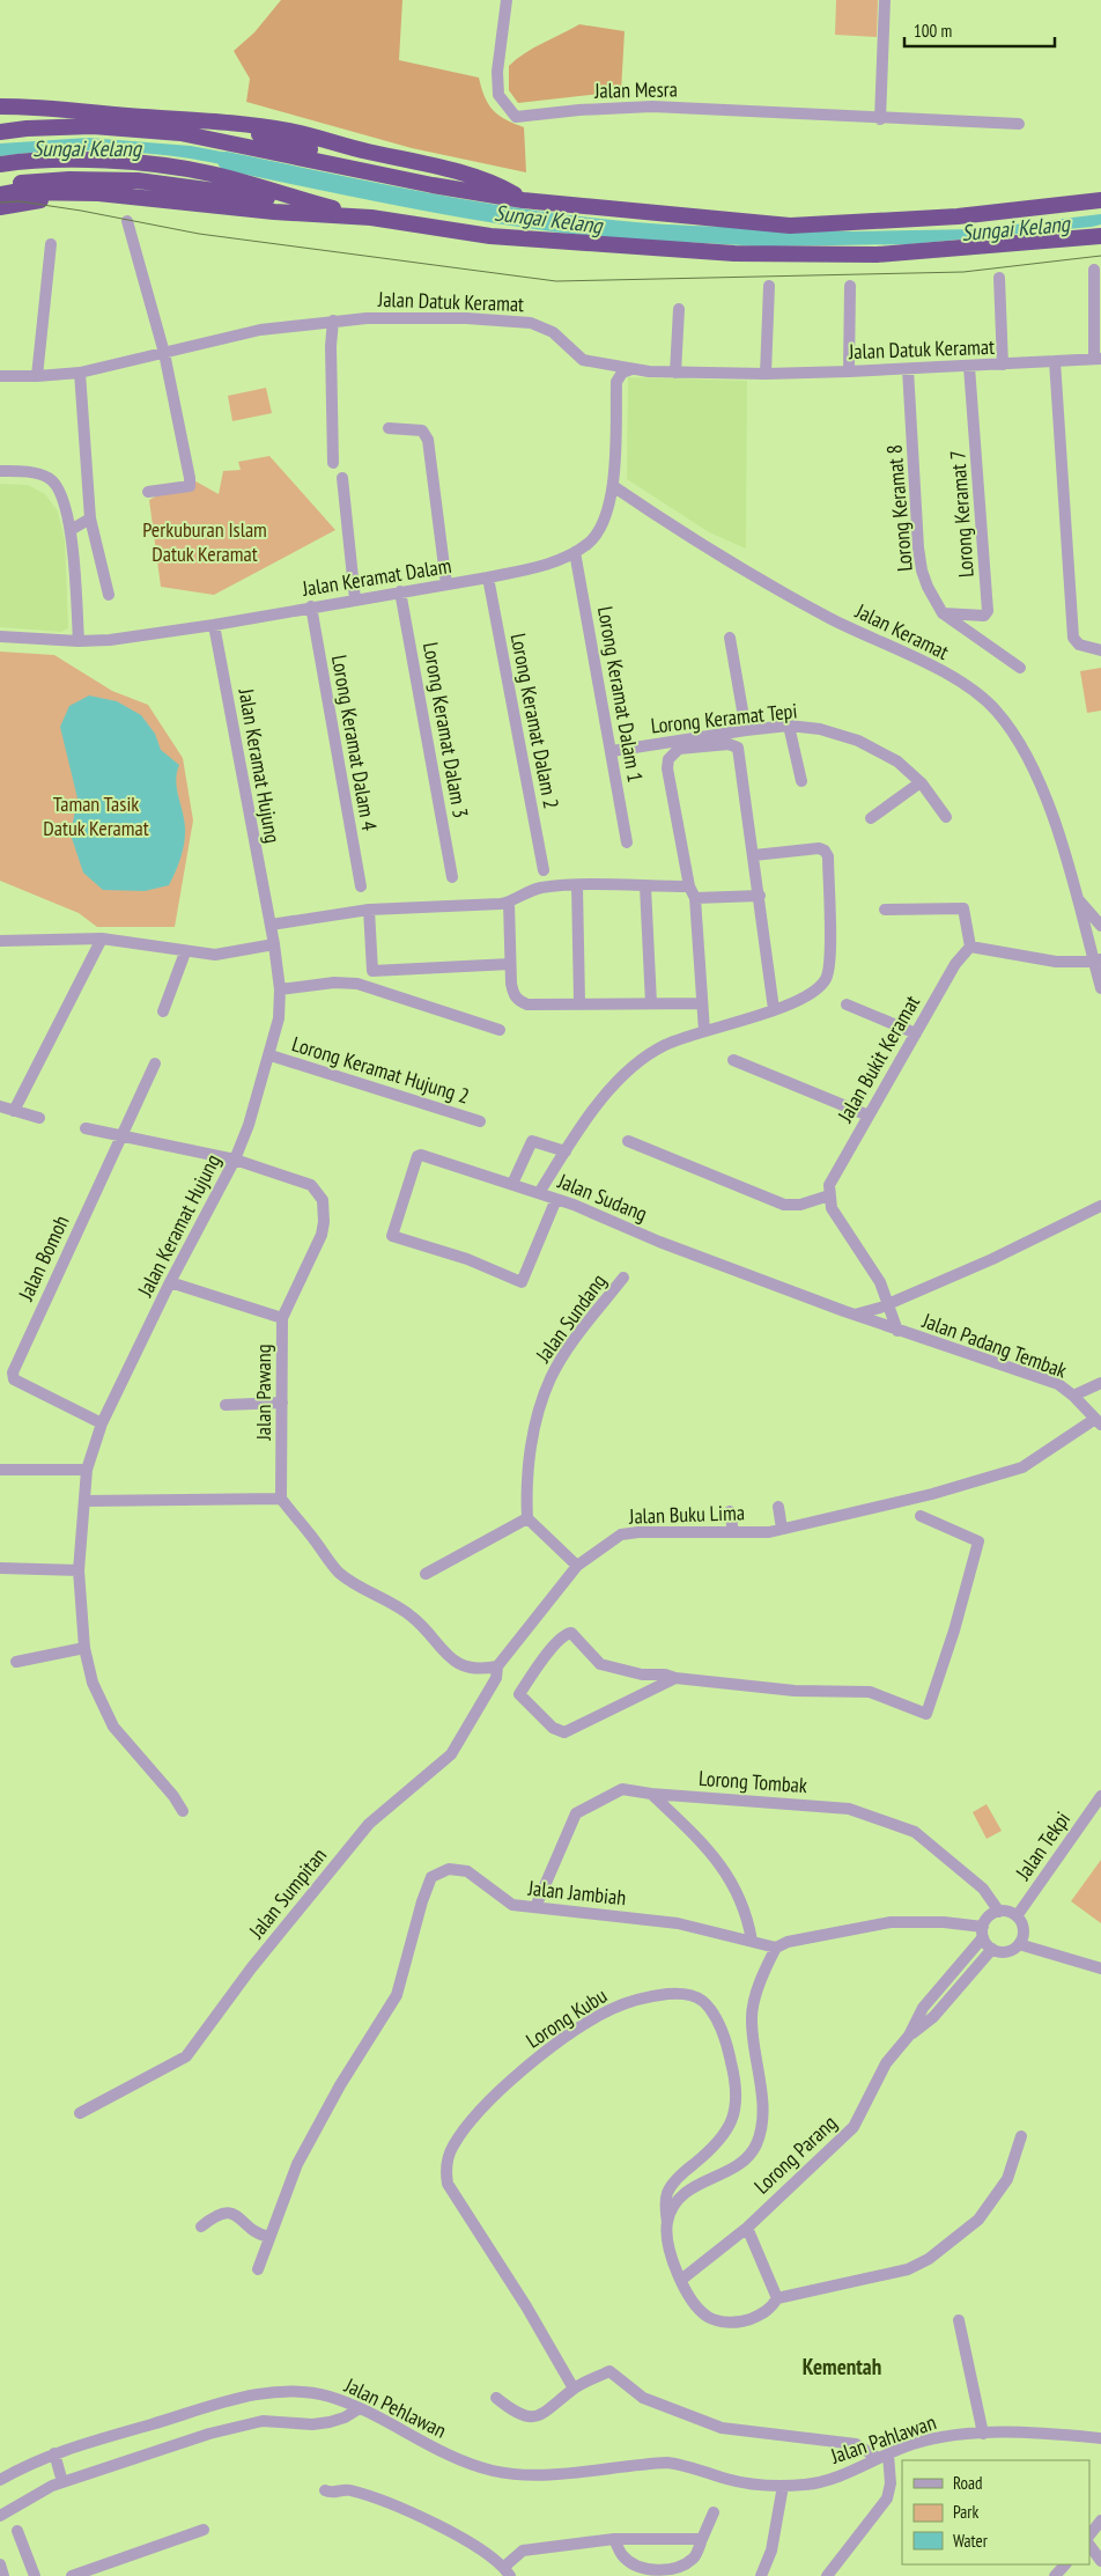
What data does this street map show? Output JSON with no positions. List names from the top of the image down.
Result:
{
  "streets": {
    "street": [
      "Jalan Mesra",
      "Jalan Datuk Keramat",
      "Lorong Keramat 8",
      "Lorong Keramat 7",
      "Jalan Keramat Dalam",
      "Jalan Keramat",
      "Lorong Keramat Dalam 1",
      "Lorong Keramat Tepi",
      "Lorong Keramat Dalam 2",
      "Lorong Keramat Dalam 3",
      "Lorong Keramat Dalam 4",
      "Jalan Keramat Hujung",
      "Jalan Bukit Keramat",
      "Lorong Keramat Hujung 2",
      "Jalan Sudang",
      "Jalan Bomoh",
      "Jalan Sundang",
      "Jalan Padang Tembak",
      "Jalan Pawang",
      "Jalan Buku Lima",
      "Lorong Tombak",
      "Jalan Tekpi",
      "Jalan Sumpitan",
      "Jalan Jambiah",
      "Lorong Kubu",
      "Lorong Parang",
      "Jalan Pehlawan",
      "Jalan Pahlawan"
    ]
  },
  "crossings": [
    ["Jalan Datuk Keramat", "Lorong Keramat 8"],
    ["Jalan Datuk Keramat", "Lorong Keramat 7"],
    ["Lorong Keramat 8", "Lorong Keramat 7"],
    ["Jalan Keramat Dalam", "Jalan Keramat"],
    ["Jalan Keramat Dalam", "Lorong Keramat Dalam 1"],
    ["Jalan Keramat Dalam", "Lorong Keramat Dalam 2"],
    ["Jalan Keramat Dalam", "Lorong Keramat Dalam 3"],
    ["Jalan Keramat Dalam", "Lorong Keramat Dalam 4"],
    ["Jalan Keramat Dalam", "Jalan Keramat Hujung"],
    ["Lorong Keramat Dalam 1", "Lorong Keramat Tepi"],
    ["Jalan Keramat Hujung", "Lorong Keramat Hujung 2"],
    ["Jalan Keramat Hujung", "Jalan Bomoh"],
    ["Jalan Keramat Hujung", "Jalan Pawang"],
    ["Jalan Sudang", "Jalan Padang Tembak"],
    ["Jalan Bomoh", "Jalan Pawang"],
    ["Jalan Padang Tembak", "Jalan Buku Lima"],
    ["Jalan Buku Lima", "Jalan Sumpitan"],
    ["Lorong Tombak", "Jalan Tekpi"],
    ["Lorong Tombak", "Jalan Jambiah"],
    ["Lorong Tombak", "Lorong Parang"],
    ["Jalan Tekpi", "Lorong Parang"],
    ["Lorong Kubu", "Lorong Parang"],
    ["Jalan Pehlawan", "Jalan Pahlawan"]
  ],
  "districts": ["Kementah"],
  "water": ["Sungai Kelang"],
  "parks": ["Perkuburan Islam Datuk Keramat", "Taman Tasik Datuk Keramat"],
  "legend": ["Road", "Park", "Water"],
  "scale_bar": "100 m"
}
